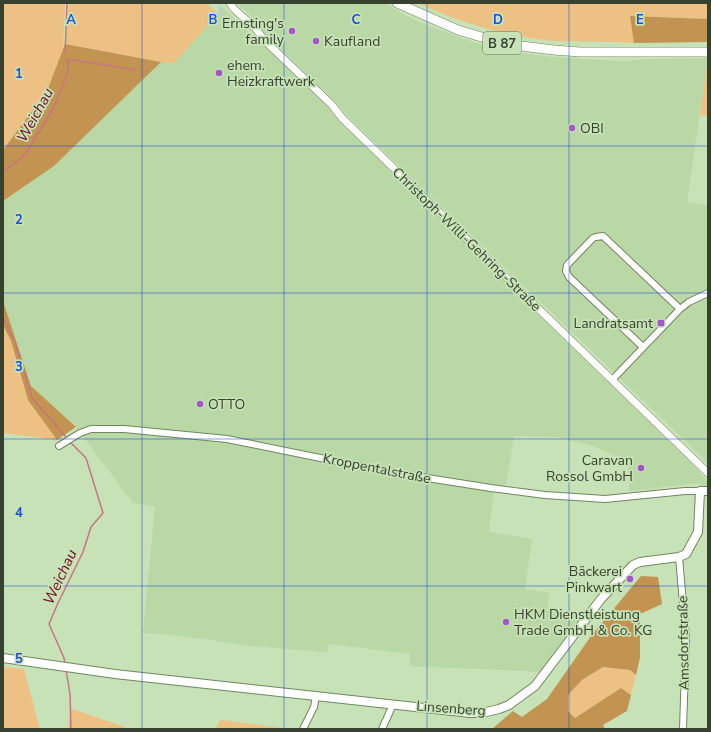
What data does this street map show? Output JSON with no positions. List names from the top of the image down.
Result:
{
  "streets": {
    "main road": ["B 87", "Linsenberg"],
    "street": ["Christoph-Willi-Gehring-Straße", "Kroppentalstraße", "Amsdorfstraße"]
  },
  "crossings": [
    ["Amsdorfstraße", "Linsenberg"]
  ],
  "water": ["Weichau"],
  "places": {
    "other": [
      "Ernsting's family",
      "Kaufland",
      "ehem. Heizkraftwerk",
      "OBI",
      "OTTO",
      "Caravan Rossol GmbH",
      "Bäckerei Pinkwart",
      "HKM Dienstleistung Trade GmbH & Co. KG"
    ],
    "transit": ["Landratsamt"]
  },
  "grid": {
    "columns": [
      "A",
      "B",
      "C",
      "D",
      "E"
    ],
    "rows": [
      "1",
      "2",
      "3",
      "4",
      "5"
    ]
  }
}
